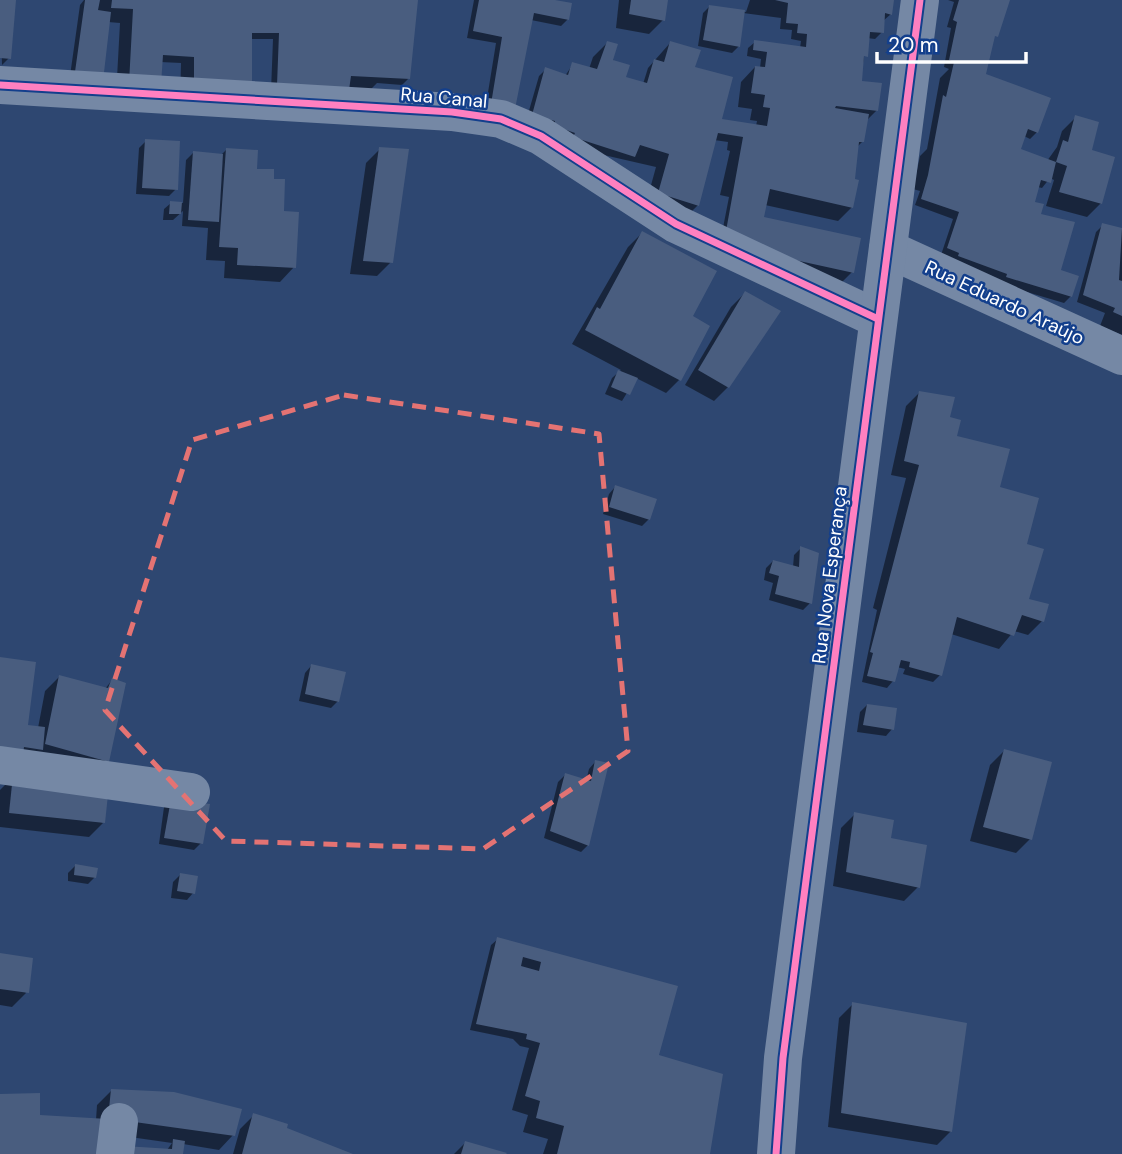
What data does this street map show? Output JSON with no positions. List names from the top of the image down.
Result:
{
  "streets": {
    "street": ["Rua Canal", "Rua Eduardo Araújo", "Rua Nova Esperança"]
  },
  "crossings": [
    ["Rua Canal", "Rua Nova Esperança"],
    ["Rua Eduardo Araújo", "Rua Nova Esperança"]
  ],
  "scale_bar": "20 m"
}
